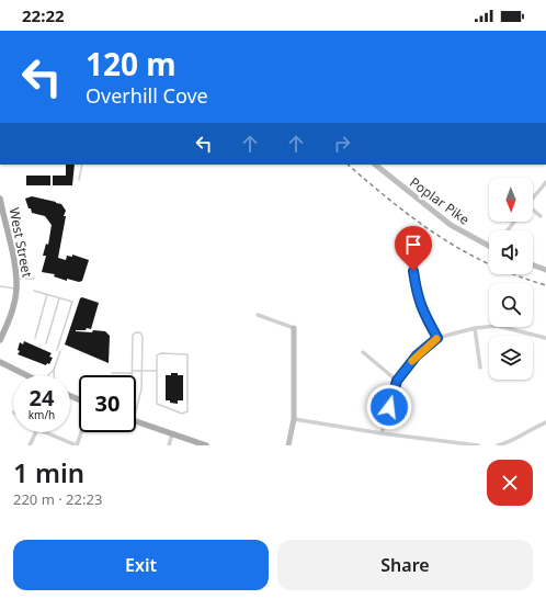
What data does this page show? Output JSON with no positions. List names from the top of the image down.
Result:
{
  "streets": {
    "main road": ["Poplar Pike", "West Street"]
  },
  "north": "bottom",
  "page": {
    "status": "22:22",
    "turn": ["120 m", "Overhill Cove"],
    "speed": "24 km/h",
    "limit": "30",
    "heading": ["1 min", "220 m · 22:23"],
    "buttons": ["Exit", "Share"]
  }
}
